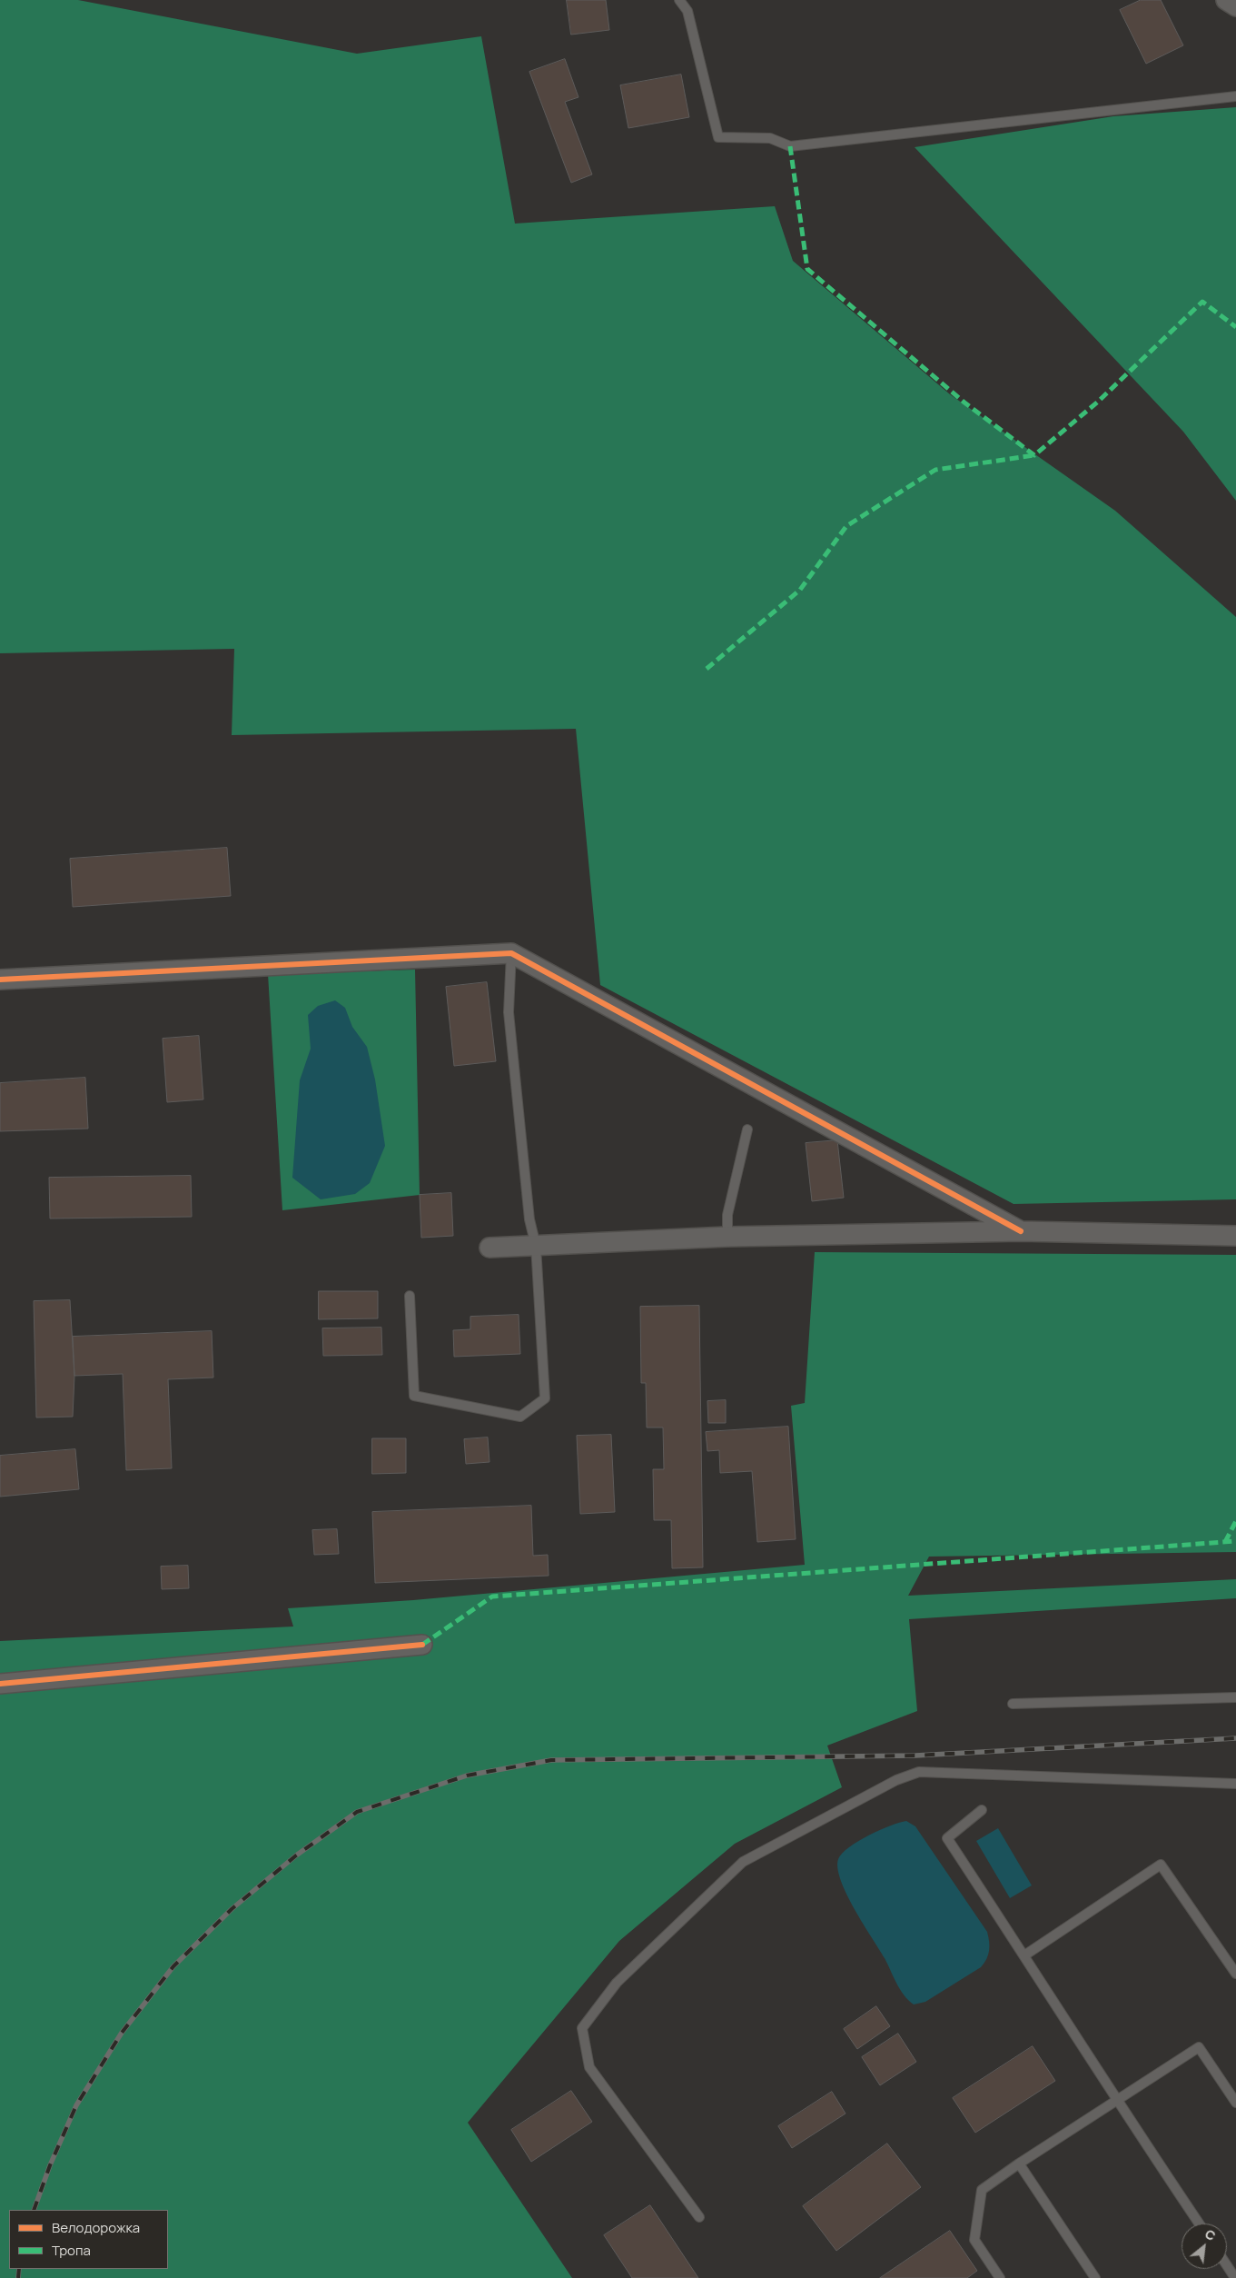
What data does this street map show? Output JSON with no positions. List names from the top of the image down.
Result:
{
  "legend": ["Велодорожка", "Тропа"],
  "north": "top right"
}
